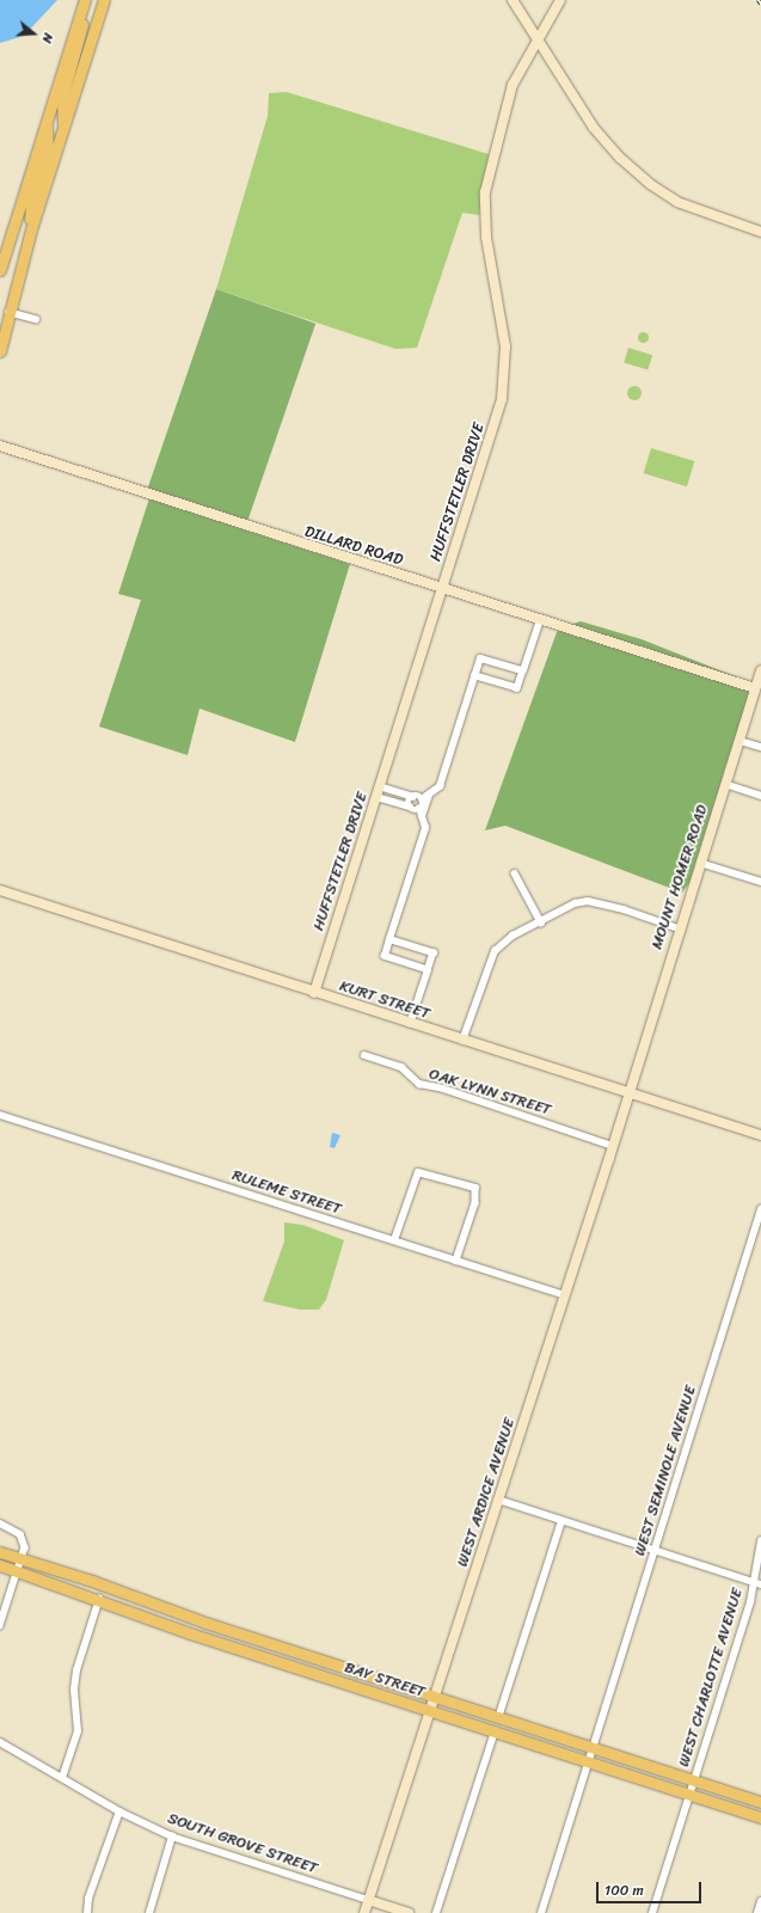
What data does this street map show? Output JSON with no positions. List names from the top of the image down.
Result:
{
  "streets": {
    "main road": ["BAY STREET"],
    "street": [
      "HUFFSTETLER DRIVE",
      "DILLARD ROAD",
      "MOUNT HOMER ROAD",
      "KURT STREET",
      "OAK LYNN STREET",
      "RULEME STREET",
      "WEST SEMINOLE AVENUE",
      "WEST ARDICE AVENUE",
      "WEST CHARLOTTE AVENUE",
      "SOUTH GROVE STREET"
    ]
  },
  "crossings": [
    ["HUFFSTETLER DRIVE", "DILLARD ROAD"],
    ["HUFFSTETLER DRIVE", "KURT STREET"],
    ["DILLARD ROAD", "MOUNT HOMER ROAD"],
    ["MOUNT HOMER ROAD", "KURT STREET"],
    ["MOUNT HOMER ROAD", "WEST ARDICE AVENUE"],
    ["KURT STREET", "WEST ARDICE AVENUE"],
    ["OAK LYNN STREET", "WEST ARDICE AVENUE"],
    ["RULEME STREET", "WEST ARDICE AVENUE"],
    ["WEST SEMINOLE AVENUE", "BAY STREET"],
    ["WEST ARDICE AVENUE", "BAY STREET"],
    ["WEST ARDICE AVENUE", "SOUTH GROVE STREET"],
    ["WEST CHARLOTTE AVENUE", "BAY STREET"]
  ],
  "scale_bar": "100 m",
  "north": "right"
}
